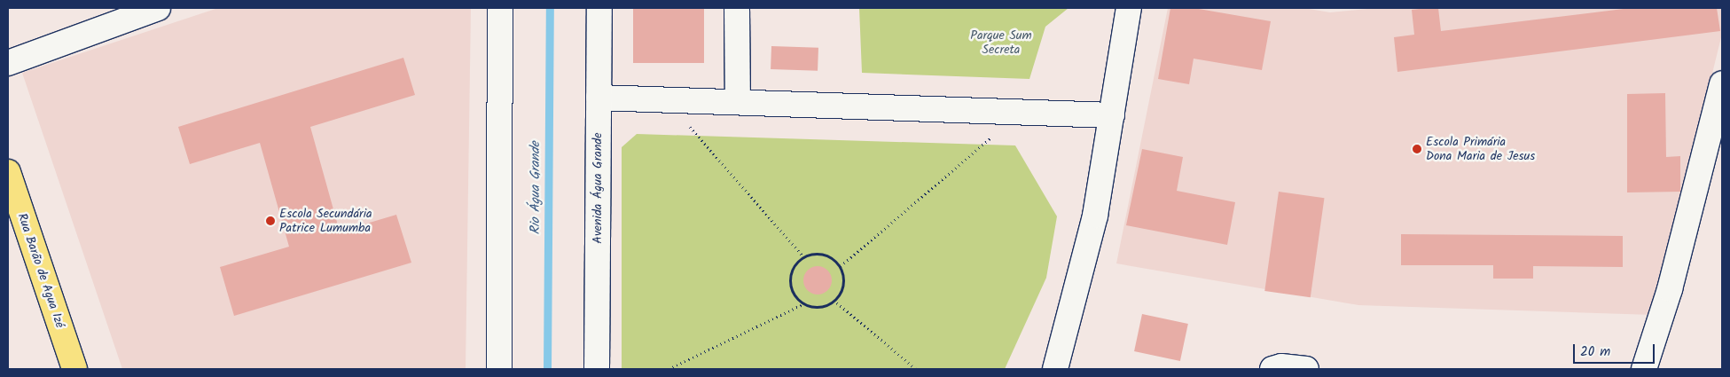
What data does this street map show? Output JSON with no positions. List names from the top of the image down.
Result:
{
  "streets": {
    "main road": ["Rua Barão de Agua Izé"],
    "street": ["Avenida Água Grande"]
  },
  "water": ["Rio Água Grande"],
  "parks": ["Parque Sum Secreta"],
  "places": ["Escola Primária Dona Maria de Jesus", "Escola Secundária Patrice Lumumba"],
  "scale_bar": "20 m"
}
